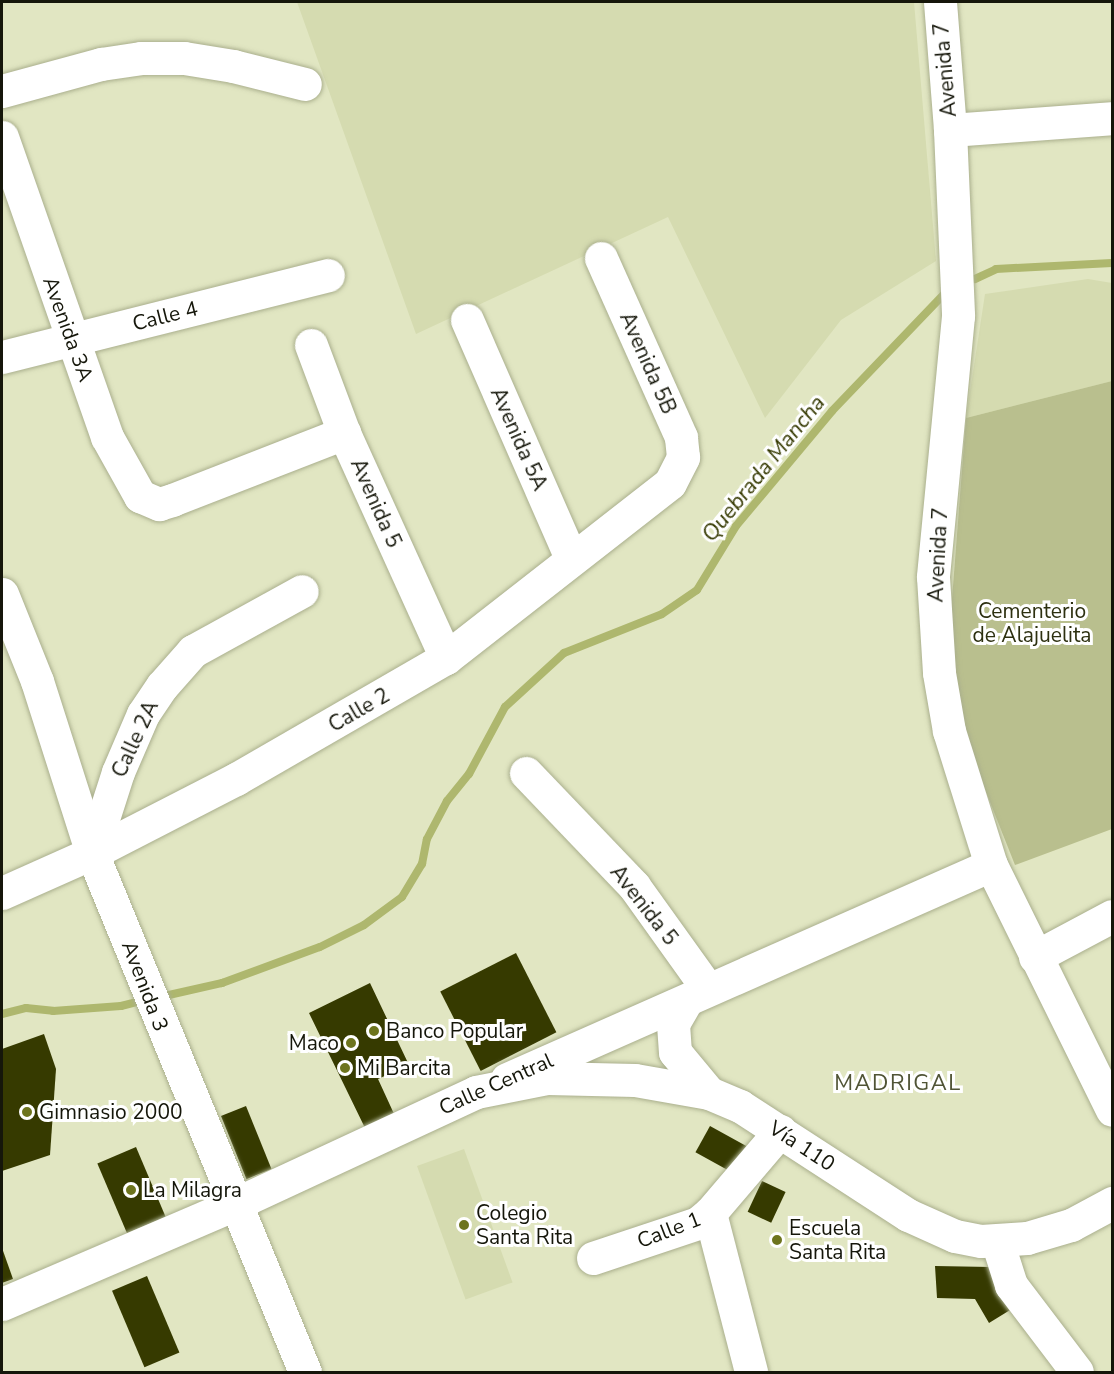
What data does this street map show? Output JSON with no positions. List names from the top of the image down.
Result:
{
  "streets": {
    "street": [
      "Avenida 7",
      "Calle 4",
      "Avenida 3A",
      "Avenida 5B",
      "Avenida 5A",
      "Avenida 5",
      "Calle 2",
      "Calle 2A",
      "Avenida 3",
      "Calle Central",
      "Vía 110",
      "Calle 1"
    ]
  },
  "crossings": [
    ["Avenida 7", "Calle Central"],
    ["Calle 4", "Avenida 3A"],
    ["Avenida 3A", "Avenida 5"],
    ["Avenida 5B", "Calle 2"],
    ["Avenida 5A", "Calle 2"],
    ["Avenida 5", "Calle 2"],
    ["Avenida 5", "Calle Central"],
    ["Calle 2", "Calle 2A"],
    ["Calle 2", "Avenida 3"],
    ["Calle 2A", "Avenida 3"],
    ["Avenida 3", "Calle Central"],
    ["Calle Central", "Vía 110"],
    ["Vía 110", "Calle 1"]
  ],
  "districts": ["MADRIGAL"],
  "water": ["Quebrada Mancha"],
  "parks": ["Cementerio de Alajuelita"],
  "places": [
    "Banco Popular",
    "Maco",
    "Mi Barcita",
    "Gimnasio 2000",
    "La Milagra",
    "Colegio Santa Rita",
    "Escuela Santa Rita"
  ]
}
